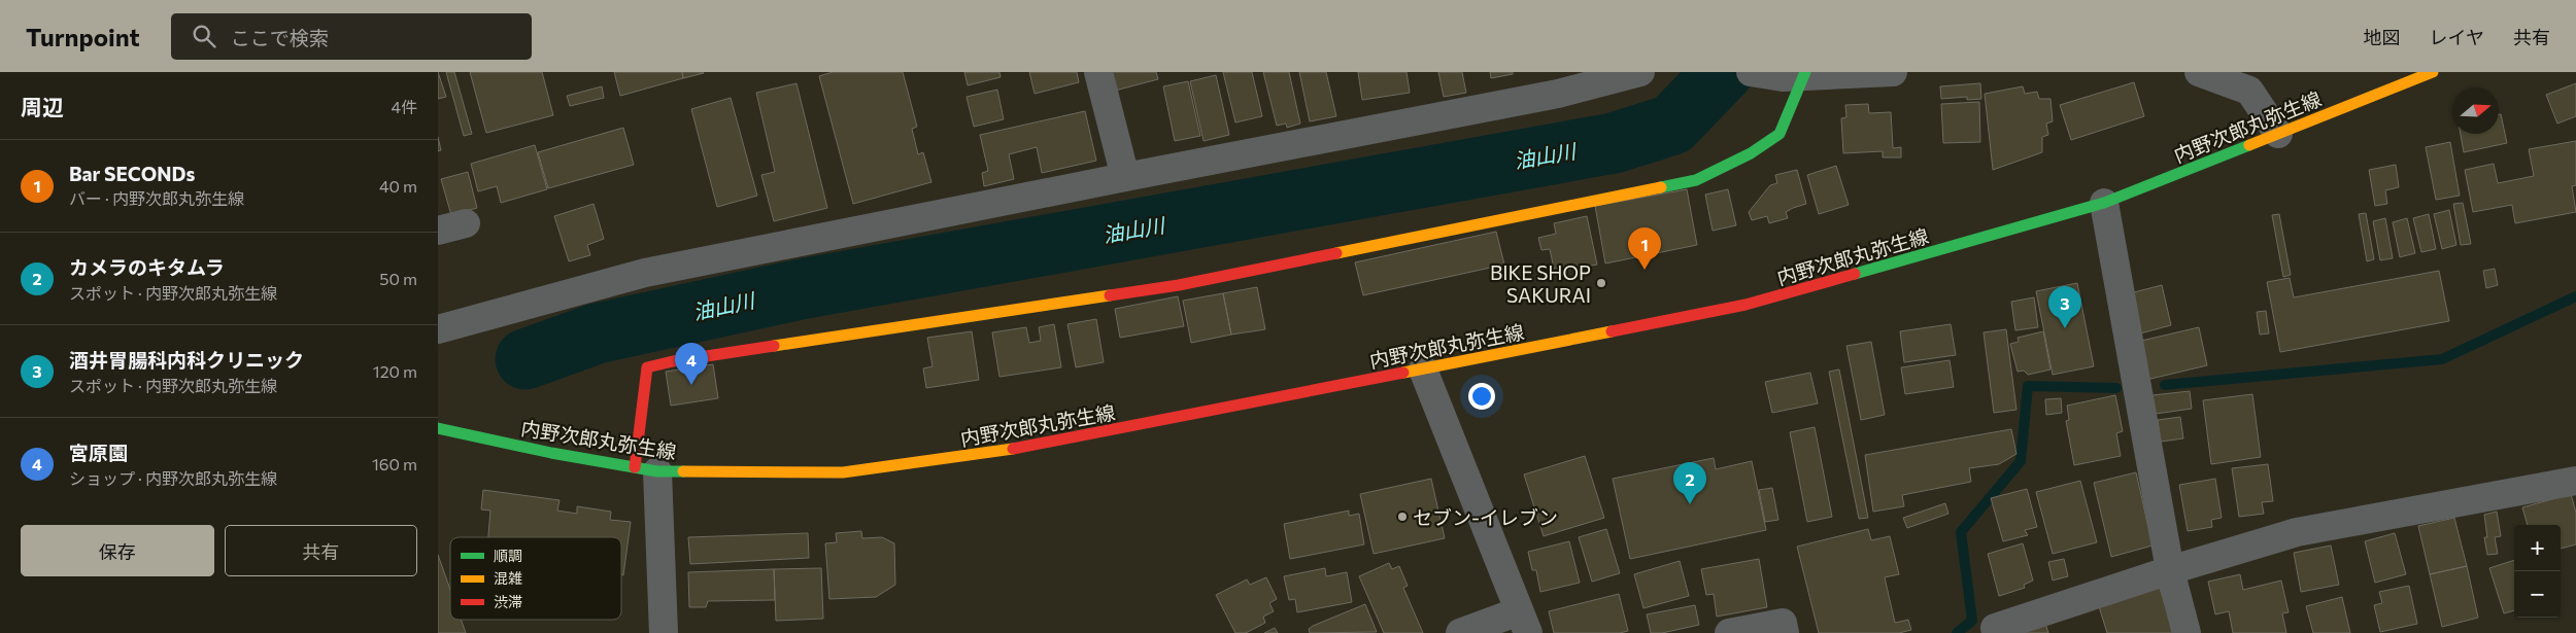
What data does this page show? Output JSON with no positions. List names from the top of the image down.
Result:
{
  "streets": {
    "main road": ["内野次郎丸弥生線"]
  },
  "water": ["油山川"],
  "places": ["BIKE SHOP SAKURAI", "セブン-イレブン"],
  "legend": ["順調", "混雑", "渋滞"],
  "north": "right",
  "page": {
    "header": "Turnpoint",
    "search": "ここで検索",
    "nav": ["地図", "レイヤ", "共有"],
    "heading": ["周辺", "4件"],
    "list": [
      {
        "mark": "1",
        "name": "Bar SECONDs",
        "note": "バー · 内野次郎丸弥生線",
        "value": "40 m"
      },
      {
        "mark": "2",
        "name": "カメラのキタムラ",
        "note": "スポット · 内野次郎丸弥生線",
        "value": "50 m"
      },
      {
        "mark": "3",
        "name": "酒井胃腸科内科クリニック",
        "note": "スポット · 内野次郎丸弥生線",
        "value": "120 m"
      },
      {
        "mark": "4",
        "name": "宮原園",
        "note": "ショップ · 内野次郎丸弥生線",
        "value": "160 m"
      }
    ],
    "pins": [
      "1",
      "3",
      "4",
      "2"
    ],
    "buttons": ["保存", "共有"],
    "map_buttons": ["+", "−"]
  }
}
